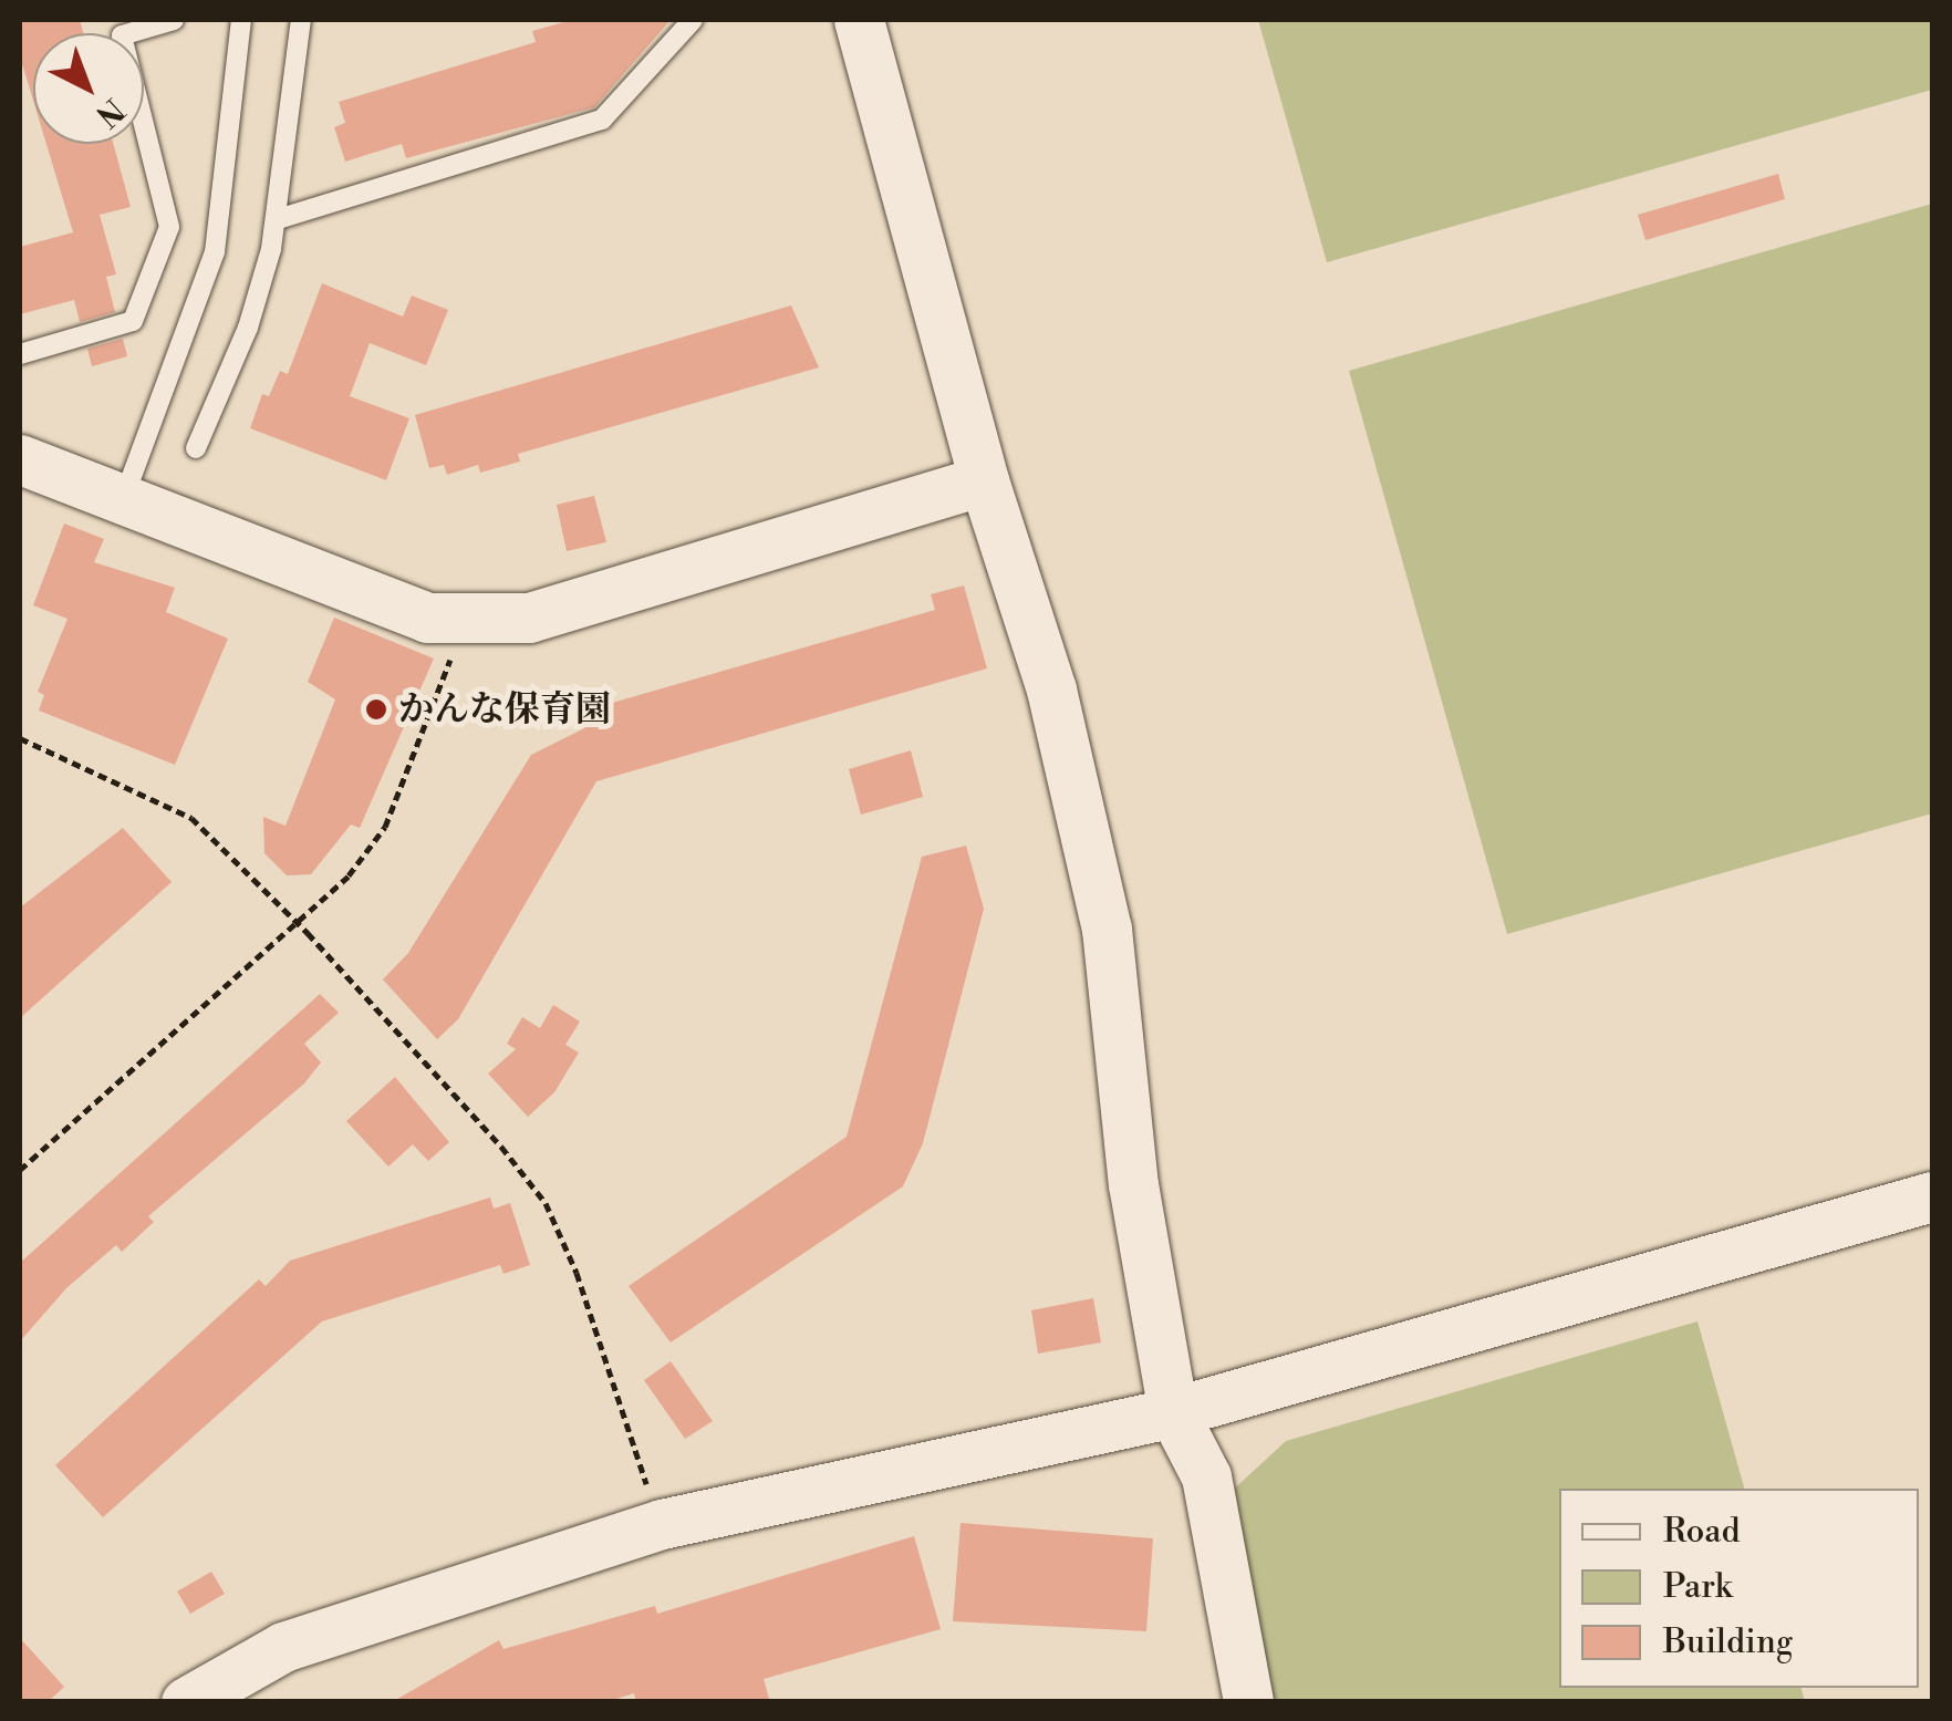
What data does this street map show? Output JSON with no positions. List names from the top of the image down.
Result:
{
  "places": ["かんな保育園"],
  "legend": ["Road", "Park", "Building"],
  "north": "bottom right"
}
